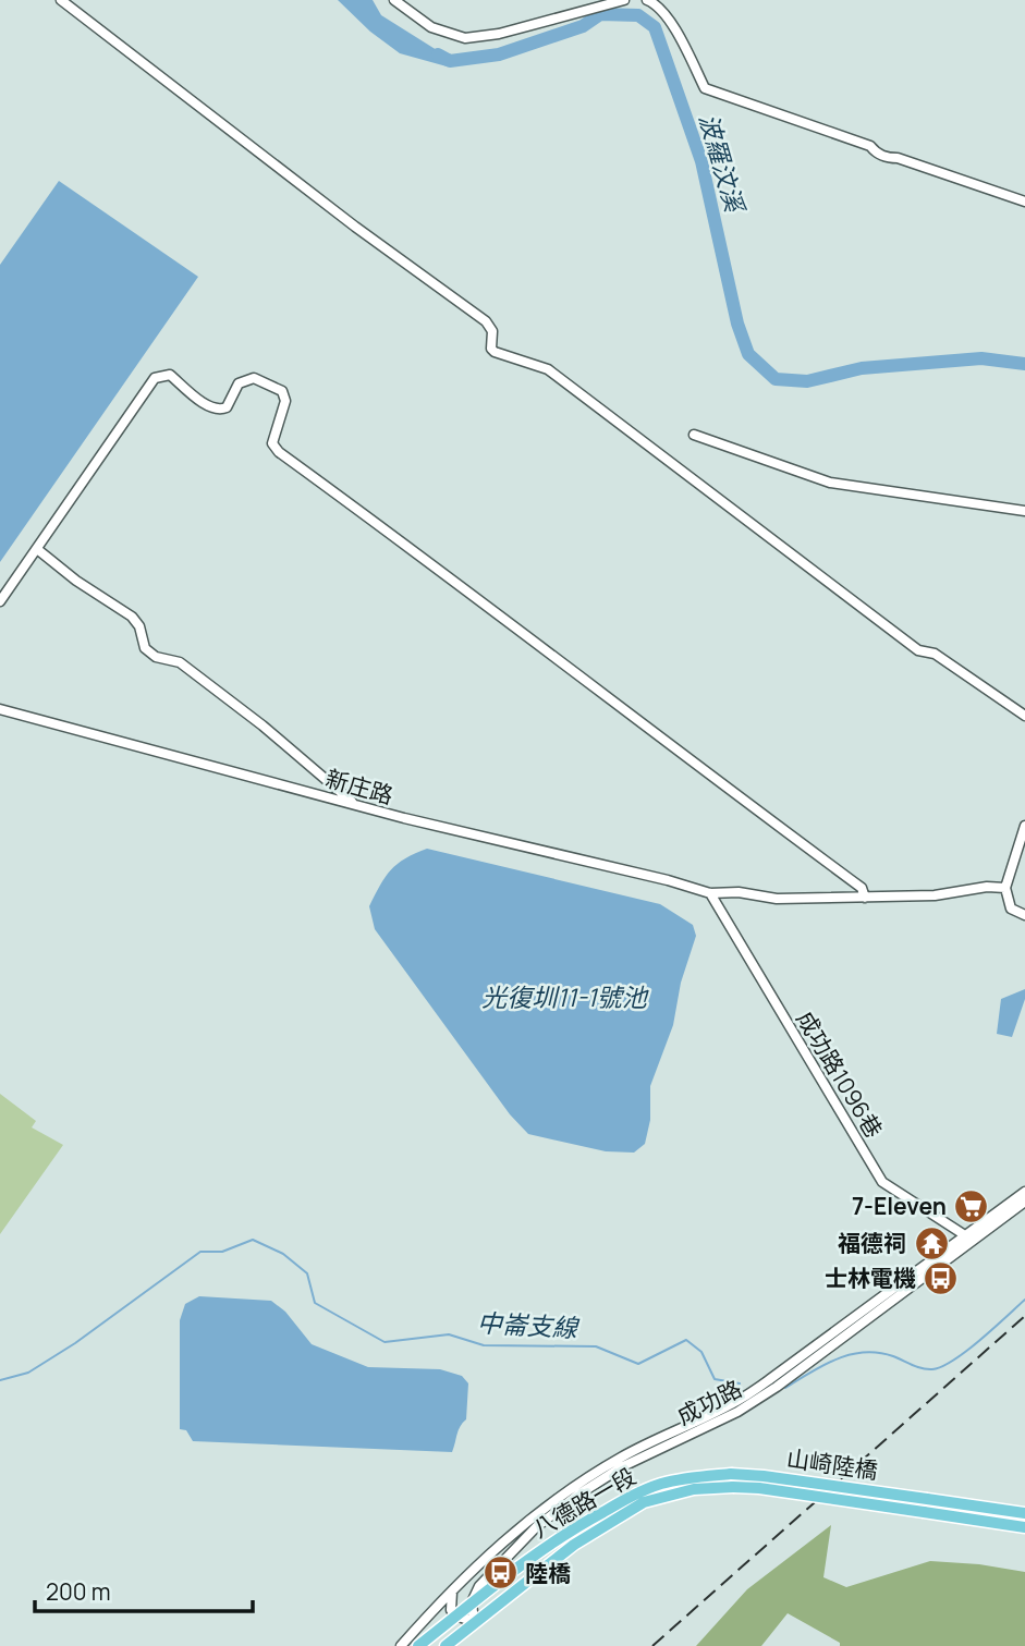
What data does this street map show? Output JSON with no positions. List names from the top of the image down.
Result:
{
  "streets": {
    "main road": ["山崎陸橋", "八德路一段"],
    "street": ["新庄路", "成功路1096巷", "成功路"]
  },
  "crossings": [
    ["新庄路", "成功路1096巷"],
    ["成功路1096巷", "成功路"],
    ["成功路", "八德路一段"],
    ["山崎陸橋", "八德路一段"]
  ],
  "water": ["波羅汶溪", "光復圳11-1號池", "中崙支線"],
  "places": {
    "supermarket": ["7-Eleven"],
    "temple": ["福德祠"],
    "bus stop": ["士林電機", "陸橋"]
  },
  "scale_bar": "200 m"
}
